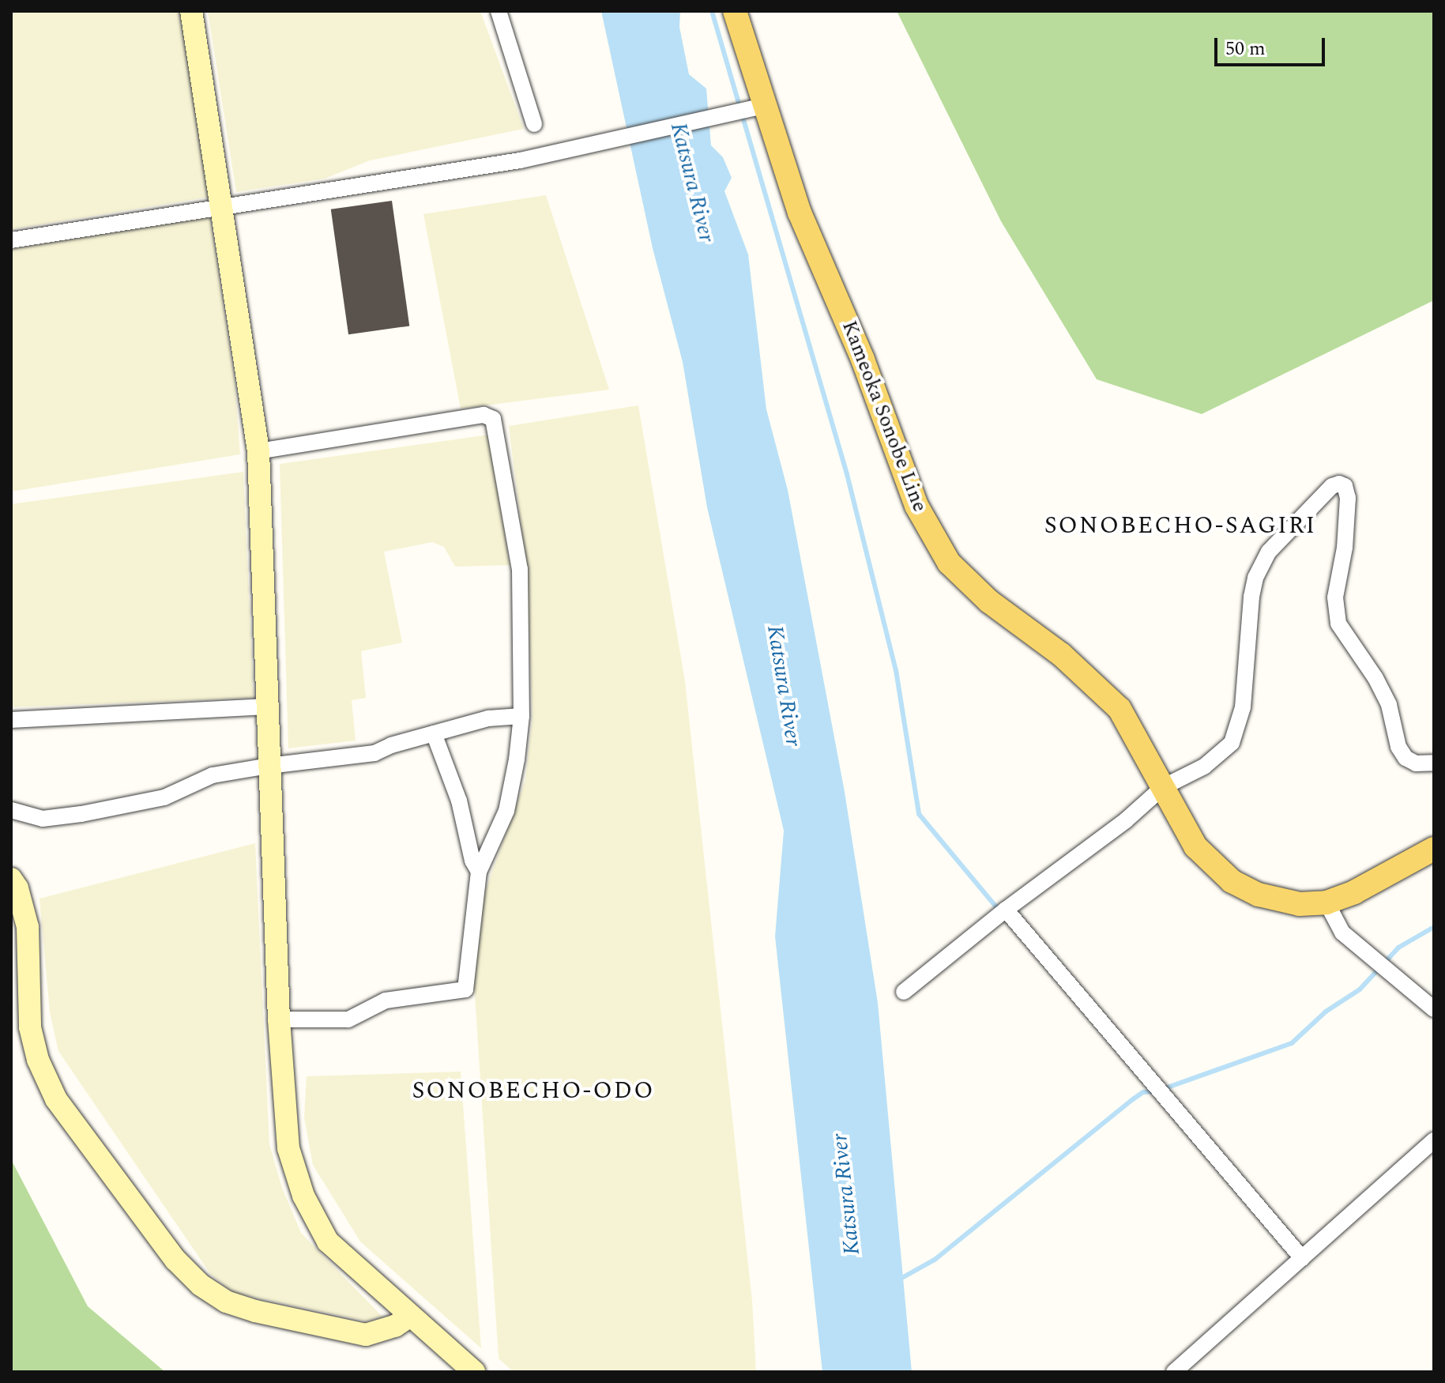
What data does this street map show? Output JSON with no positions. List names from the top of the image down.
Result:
{
  "streets": {
    "main road": ["Kameoka Sonobe Line"]
  },
  "districts": ["SONOBECHO-SAGIRI", "SONOBECHO-ODO"],
  "water": ["Katsura River"],
  "scale_bar": "50 m"
}
